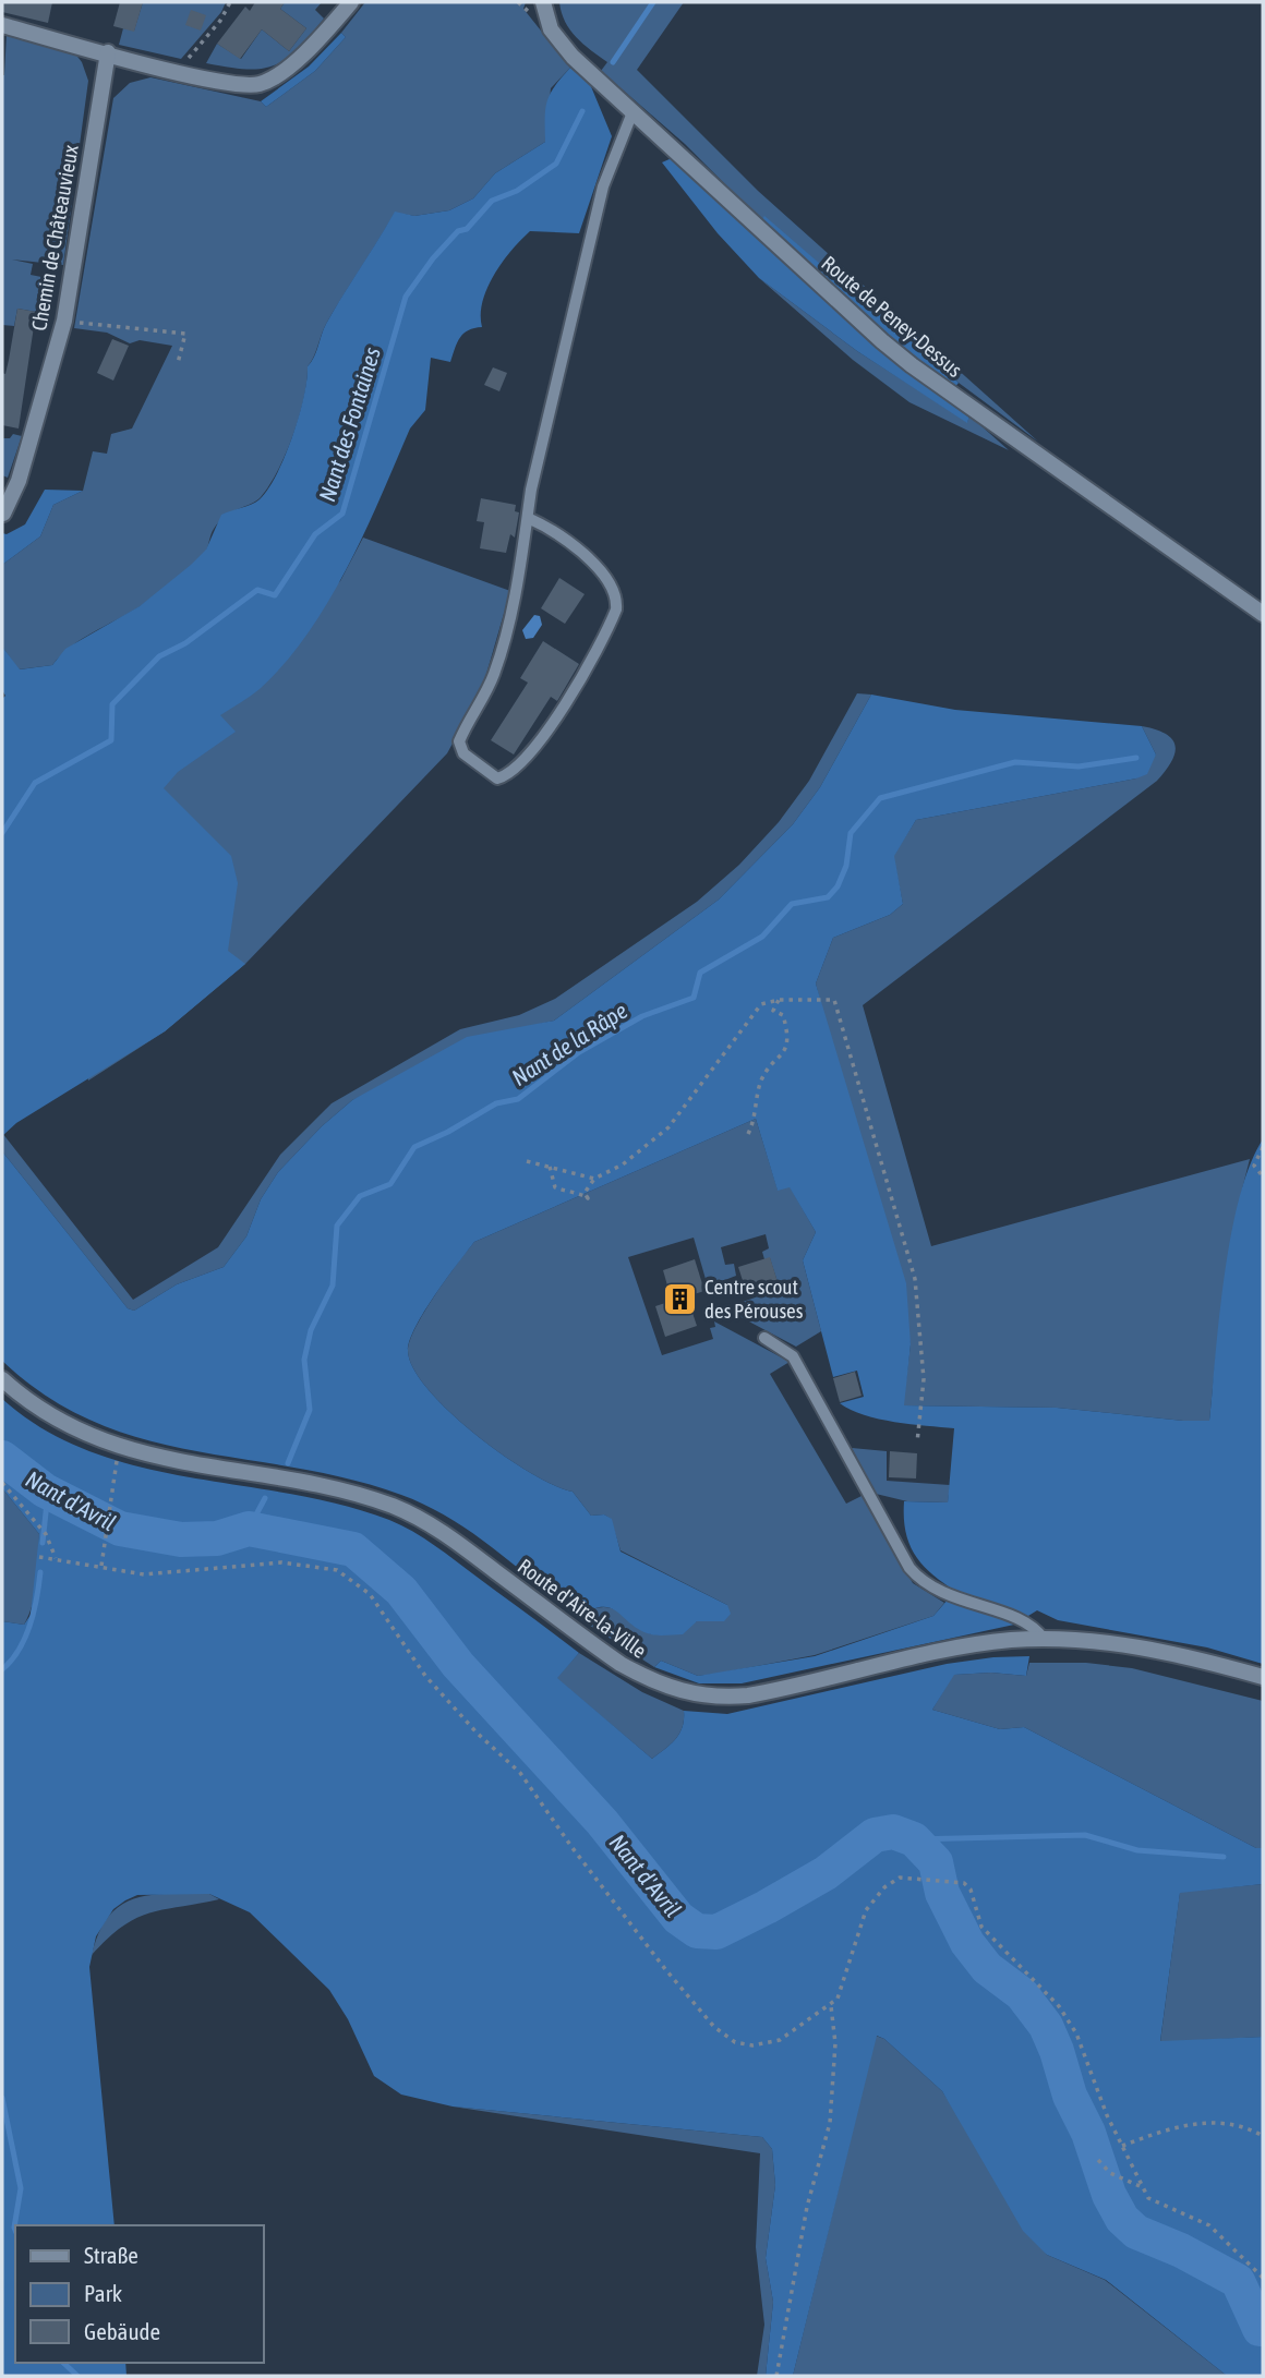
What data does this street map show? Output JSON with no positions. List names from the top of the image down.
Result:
{
  "streets": {
    "street": ["Chemin de Châteauvieux", "Route de Peney-Dessus", "Route d'Aire-la-Ville"]
  },
  "water": ["Nant des Fontaines", "Nant de la Râpe", "Nant d'Avril"],
  "places": {
    "building": ["Centre scout des Pérouses"]
  },
  "legend": ["Straße", "Park", "Gebäude"]
}
